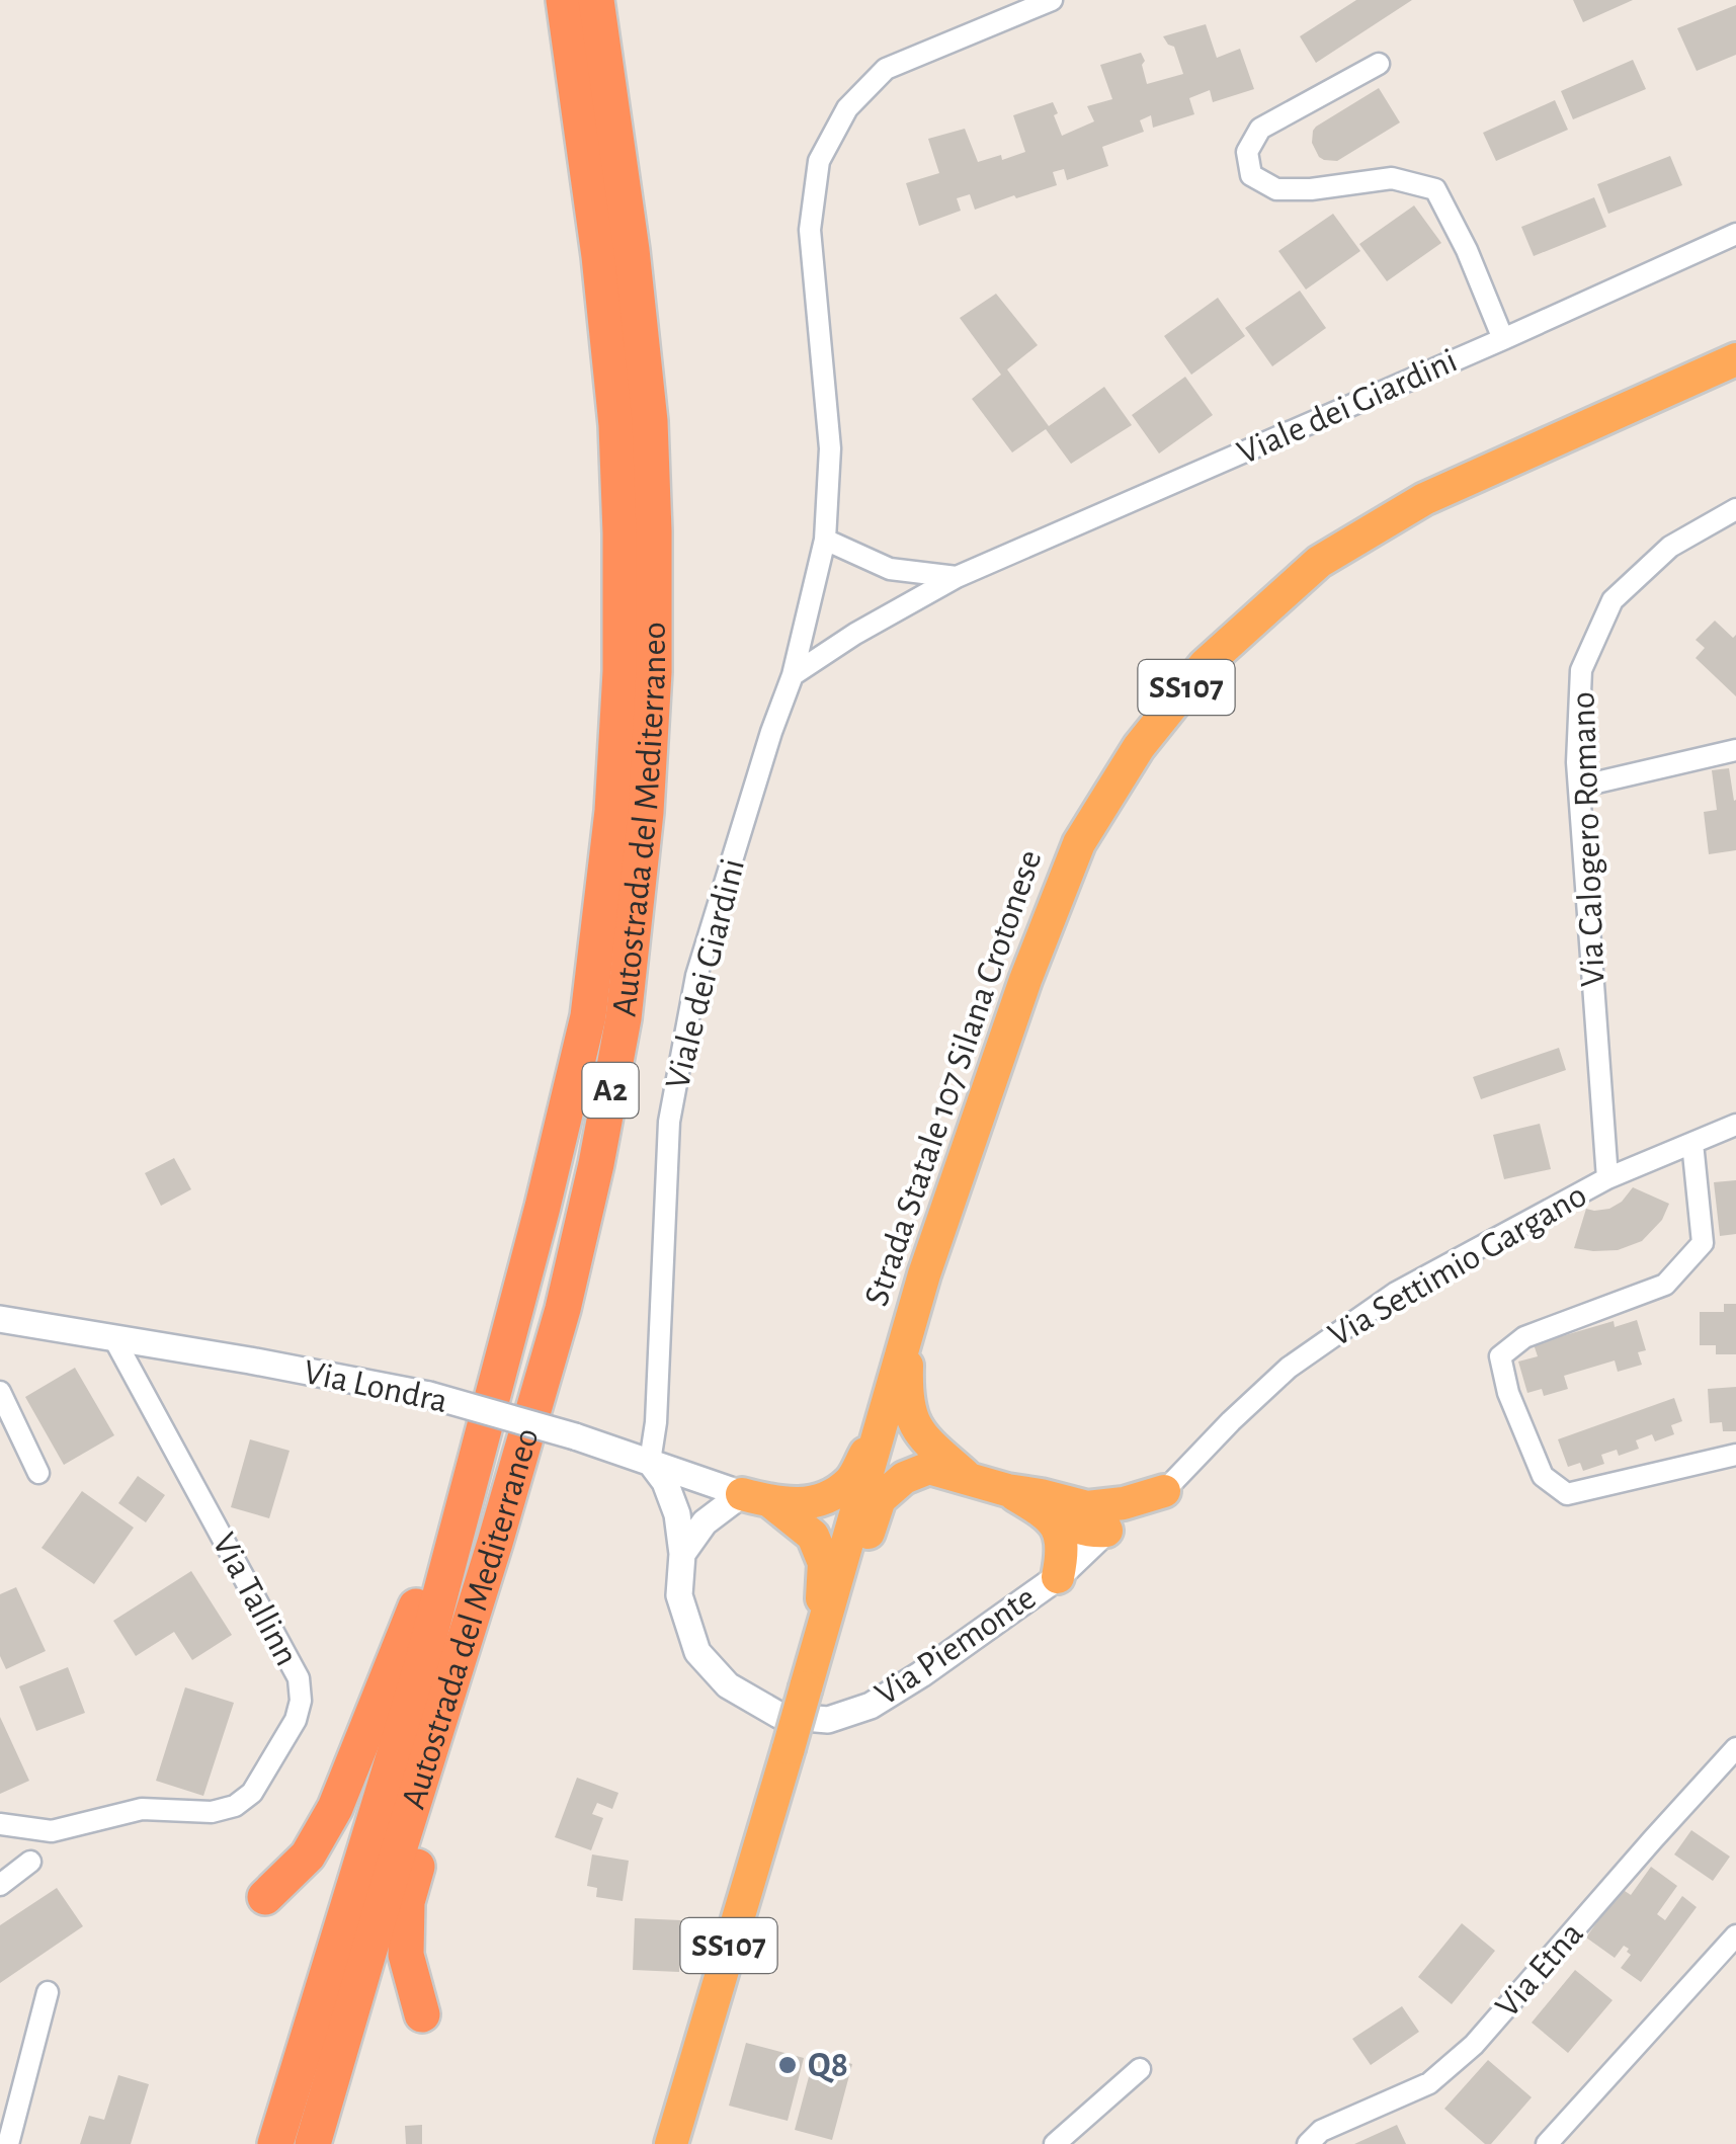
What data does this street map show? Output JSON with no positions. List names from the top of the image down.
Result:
{
  "streets": {
    "highway": [
      "SS107",
      "Autostrada del Mediterraneo",
      "Strada Statale 107 Silana Crotonese",
      "A2"
    ],
    "street": [
      "Viale dei Giardini",
      "Via Calogero Romano",
      "Via Settimio Gargano",
      "Via Londra",
      "Via Tallinn",
      "Via Piemonte",
      "Via Etna"
    ]
  },
  "crossings": [
    ["Viale dei Giardini", "Via Londra"],
    ["Viale dei Giardini", "Via Piemonte"],
    ["Via Calogero Romano", "Via Settimio Gargano"],
    ["Via Londra", "Via Tallinn"],
    ["Via Londra", "Via Piemonte"]
  ],
  "places": ["Q8"]
}
